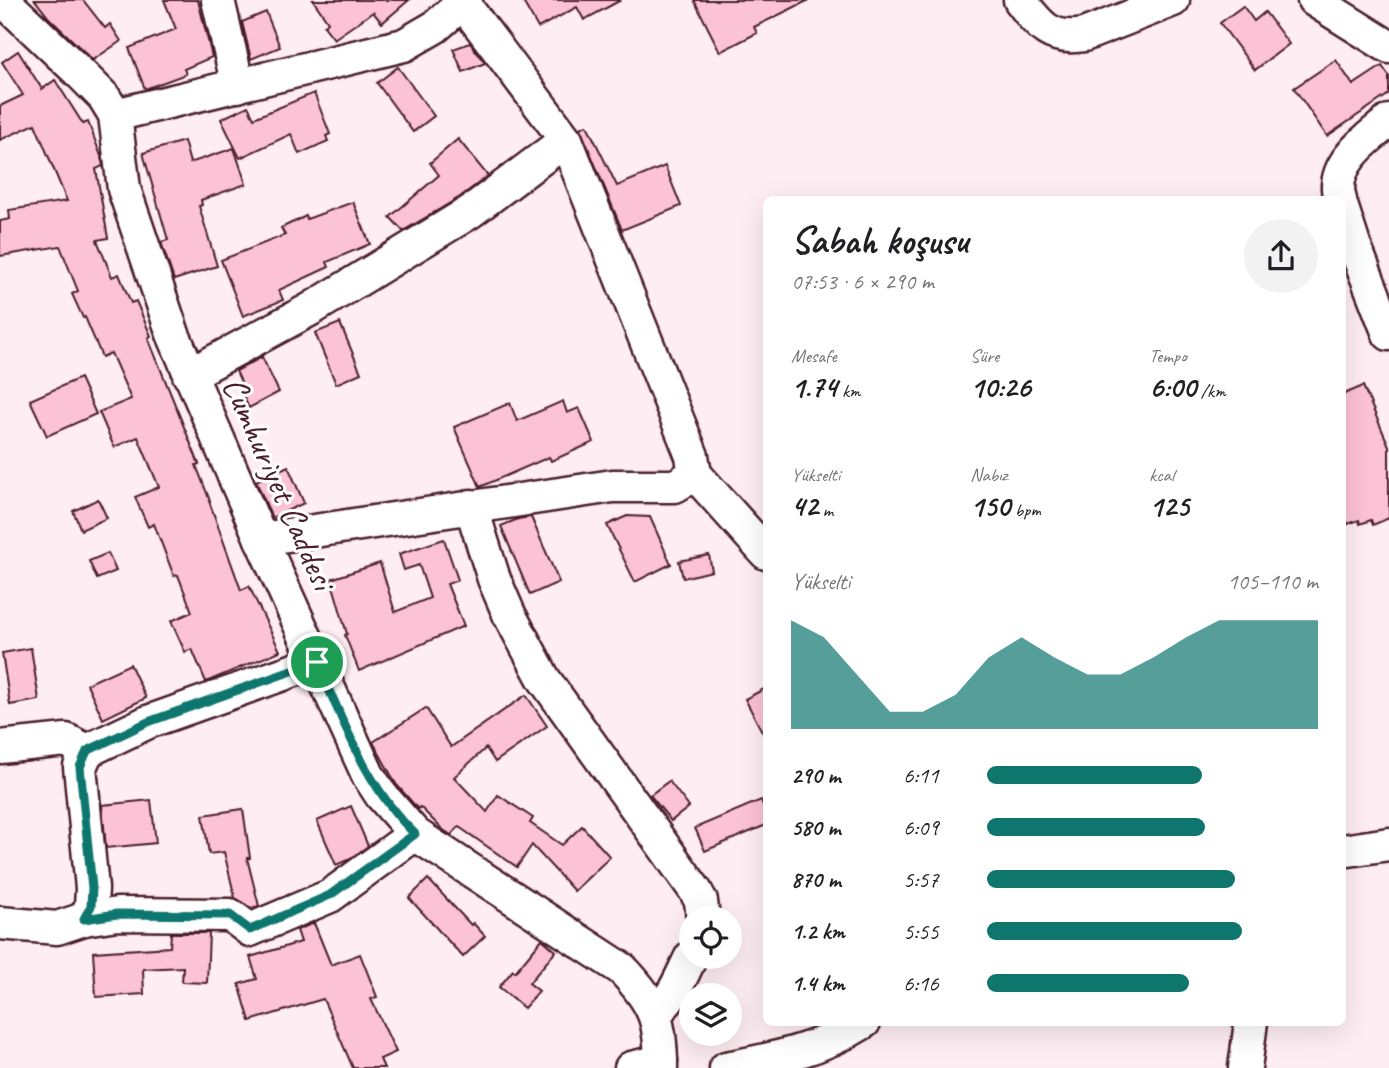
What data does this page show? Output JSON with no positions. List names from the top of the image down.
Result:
{
  "streets": {
    "street": ["Cumhuriyet Caddesi"]
  },
  "page": {
    "heading": ["Sabah koşusu", "07:53 · 6 × 290 m"],
    "stats": [
      ["Mesafe", "1.74 km"],
      ["Süre", "10:26"],
      ["Tempo", "6:00 /km"],
      ["Yükselti", "42 m"],
      ["Nabız", "150 bpm"],
      ["kcal", "125"]
    ],
    "chart": ["Yükselti", "105–110 m"],
    "list": [
      {
        "name": "290 m",
        "note": "6:11"
      },
      {
        "name": "580 m",
        "note": "6:09"
      },
      {
        "name": "870 m",
        "note": "5:57"
      },
      {
        "name": "1.2 km",
        "note": "5:55"
      },
      {
        "name": "1.4 km",
        "note": "6:16"
      }
    ]
  }
}
